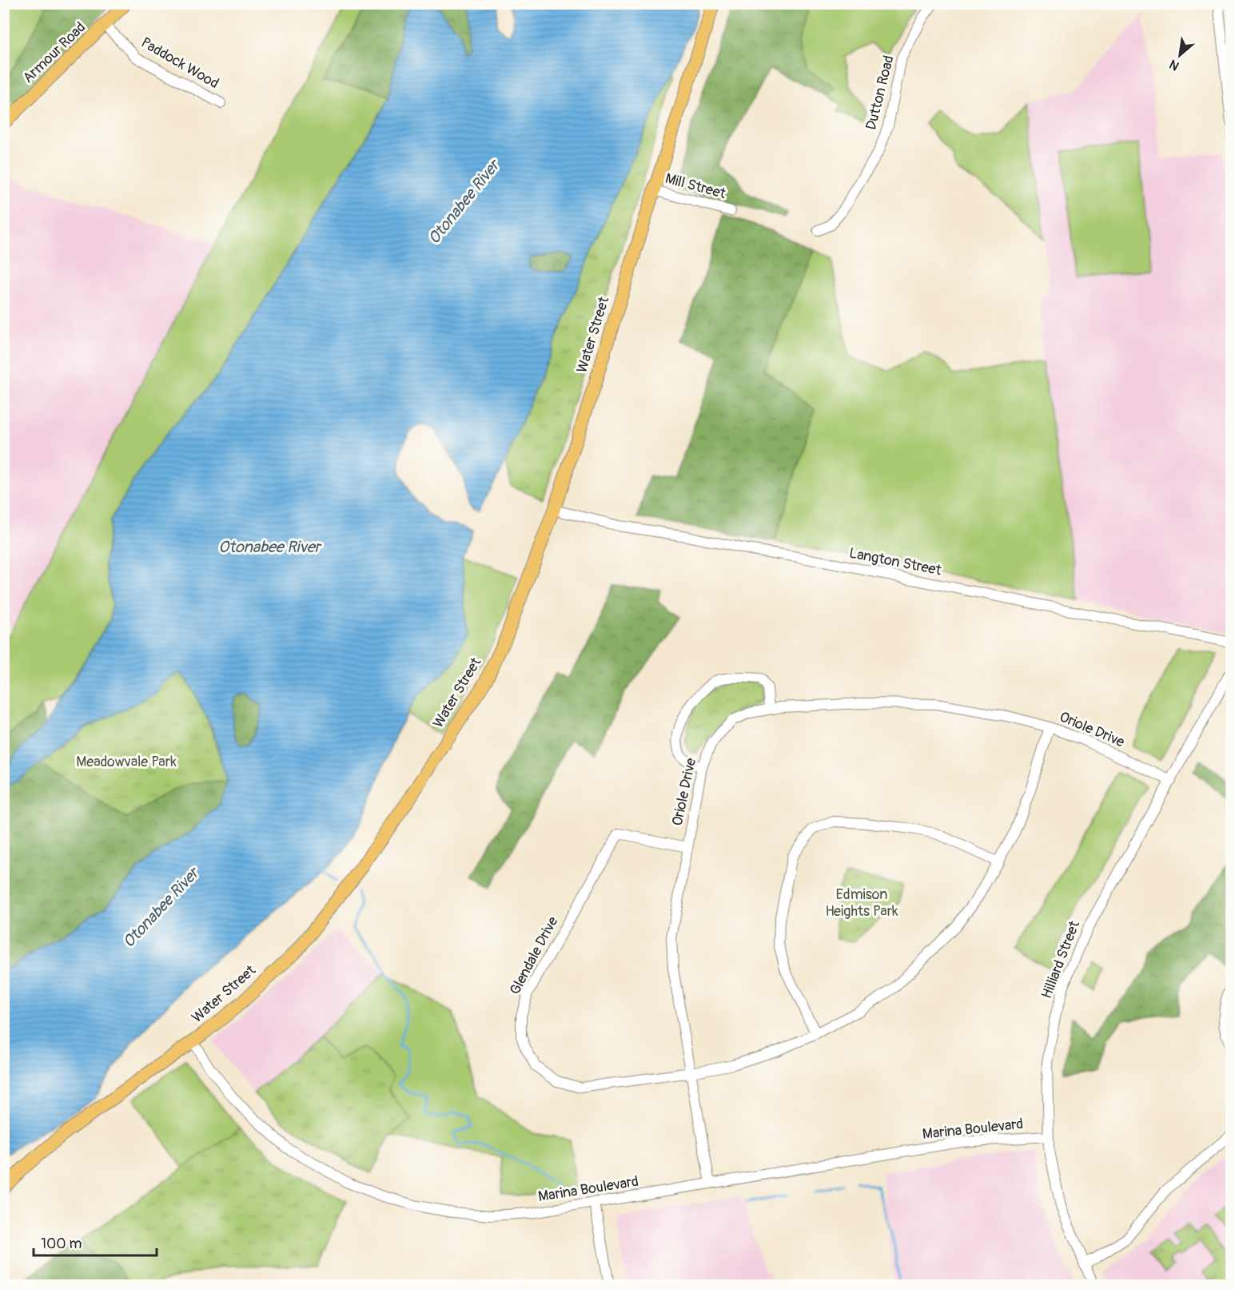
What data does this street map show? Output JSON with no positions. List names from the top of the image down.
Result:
{
  "streets": {
    "main road": ["Armour Road", "Water Street"],
    "street": [
      "Paddock Wood",
      "Dutton Road",
      "Mill Street",
      "Langton Street",
      "Oriole Drive",
      "Glendale Drive",
      "Hilliard Street",
      "Marina Boulevard"
    ]
  },
  "crossings": [
    ["Armour Road", "Paddock Wood"],
    ["Mill Street", "Water Street"],
    ["Water Street", "Langton Street"],
    ["Water Street", "Marina Boulevard"],
    ["Oriole Drive", "Glendale Drive"],
    ["Oriole Drive", "Hilliard Street"],
    ["Oriole Drive", "Marina Boulevard"],
    ["Hilliard Street", "Marina Boulevard"]
  ],
  "water": ["Otonabee River"],
  "parks": ["Meadowvale Park", "Edmison Heights Park"],
  "scale_bar": "100 m",
  "north": "bottom left"
}
